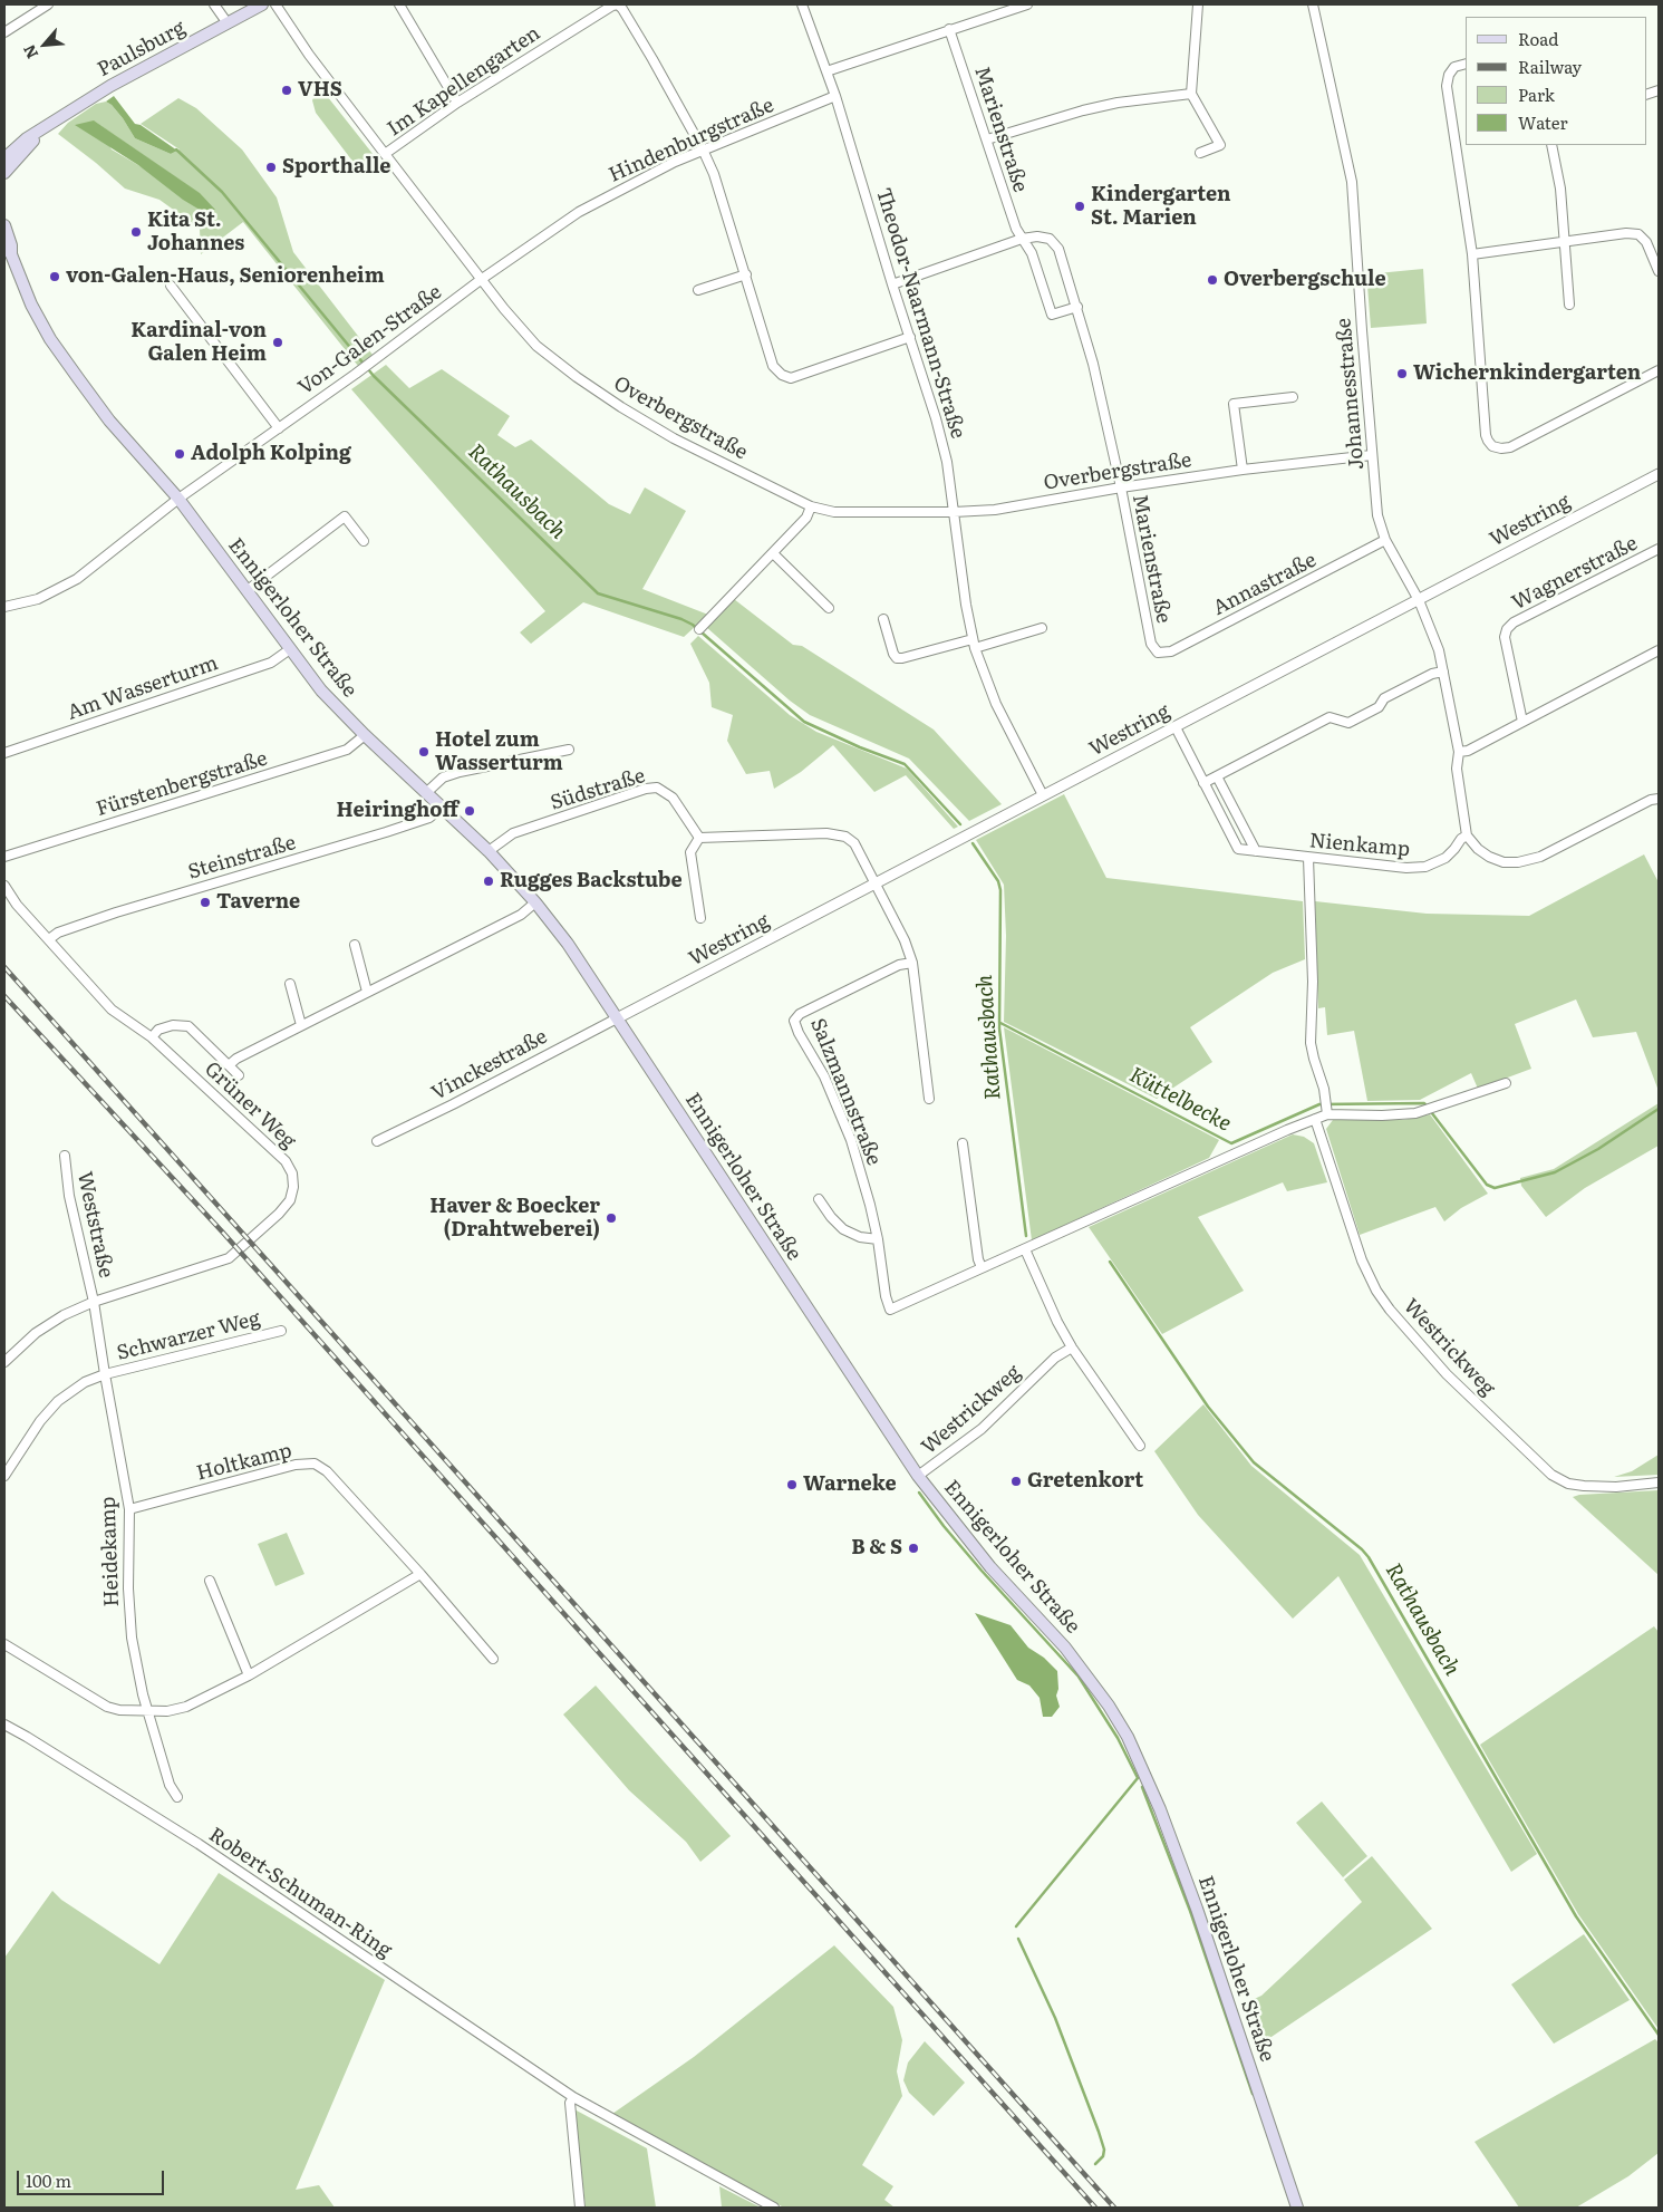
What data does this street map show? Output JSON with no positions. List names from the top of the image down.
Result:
{
  "streets": {
    "main road": ["Paulsburg", "Ennigerloher Straße"],
    "street": [
      "Im Kapellengarten",
      "Marienstraße",
      "Hindenburgstraße",
      "Theodor-Naarmann-Straße",
      "Von-Galen-Straße",
      "Johannesstraße",
      "Overbergstraße",
      "Westring",
      "Wagnerstraße",
      "Annastraße",
      "Am Wasserturm",
      "Fürstenbergstraße",
      "Südstraße",
      "Nienkamp",
      "Steinstraße",
      "Vinckestraße",
      "Salzmannstraße",
      "Grüner Weg",
      "Weststraße",
      "Schwarzer Weg",
      "Westrickweg",
      "Holtkamp",
      "Heidekamp",
      "Robert-Schuman-Ring"
    ]
  },
  "crossings": [
    ["Im Kapellengarten", "Hindenburgstraße"],
    ["Im Kapellengarten", "Overbergstraße"],
    ["Marienstraße", "Overbergstraße"],
    ["Marienstraße", "Annastraße"],
    ["Hindenburgstraße", "Theodor-Naarmann-Straße"],
    ["Hindenburgstraße", "Von-Galen-Straße"],
    ["Hindenburgstraße", "Overbergstraße"],
    ["Theodor-Naarmann-Straße", "Overbergstraße"],
    ["Theodor-Naarmann-Straße", "Westring"],
    ["Von-Galen-Straße", "Overbergstraße"],
    ["Von-Galen-Straße", "Ennigerloher Straße"],
    ["Johannesstraße", "Overbergstraße"],
    ["Johannesstraße", "Westring"],
    ["Johannesstraße", "Annastraße"],
    ["Johannesstraße", "Nienkamp"],
    ["Westring", "Ennigerloher Straße"],
    ["Westring", "Nienkamp"],
    ["Westring", "Vinckestraße"],
    ["Ennigerloher Straße", "Am Wasserturm"],
    ["Ennigerloher Straße", "Fürstenbergstraße"],
    ["Ennigerloher Straße", "Südstraße"],
    ["Ennigerloher Straße", "Steinstraße"],
    ["Ennigerloher Straße", "Vinckestraße"],
    ["Ennigerloher Straße", "Westrickweg"],
    ["Steinstraße", "Grüner Weg"],
    ["Grüner Weg", "Weststraße"],
    ["Grüner Weg", "Heidekamp"],
    ["Weststraße", "Heidekamp"],
    ["Schwarzer Weg", "Heidekamp"],
    ["Holtkamp", "Heidekamp"]
  ],
  "water": ["Rathausbach", "Küttelbecke"],
  "places": [
    "VHS",
    "Sporthalle",
    "Kindergarten St. Marien",
    "Kita St. Johannes",
    "von-Galen-Haus, Seniorenheim",
    "Overbergschule",
    "Kardinal-von Galen Heim",
    "Wichernkindergarten",
    "Adolph Kolping",
    "Hotel zum Wasserturm",
    "Heiringhoff",
    "Rugges Backstube",
    "Taverne",
    "Haver & Boecker (Drahtweberei)",
    "Gretenkort",
    "Warneke",
    "B & S"
  ],
  "legend": [
    "Road",
    "Railway",
    "Park",
    "Water"
  ],
  "scale_bar": "100 m",
  "north": "bottom left"
}
